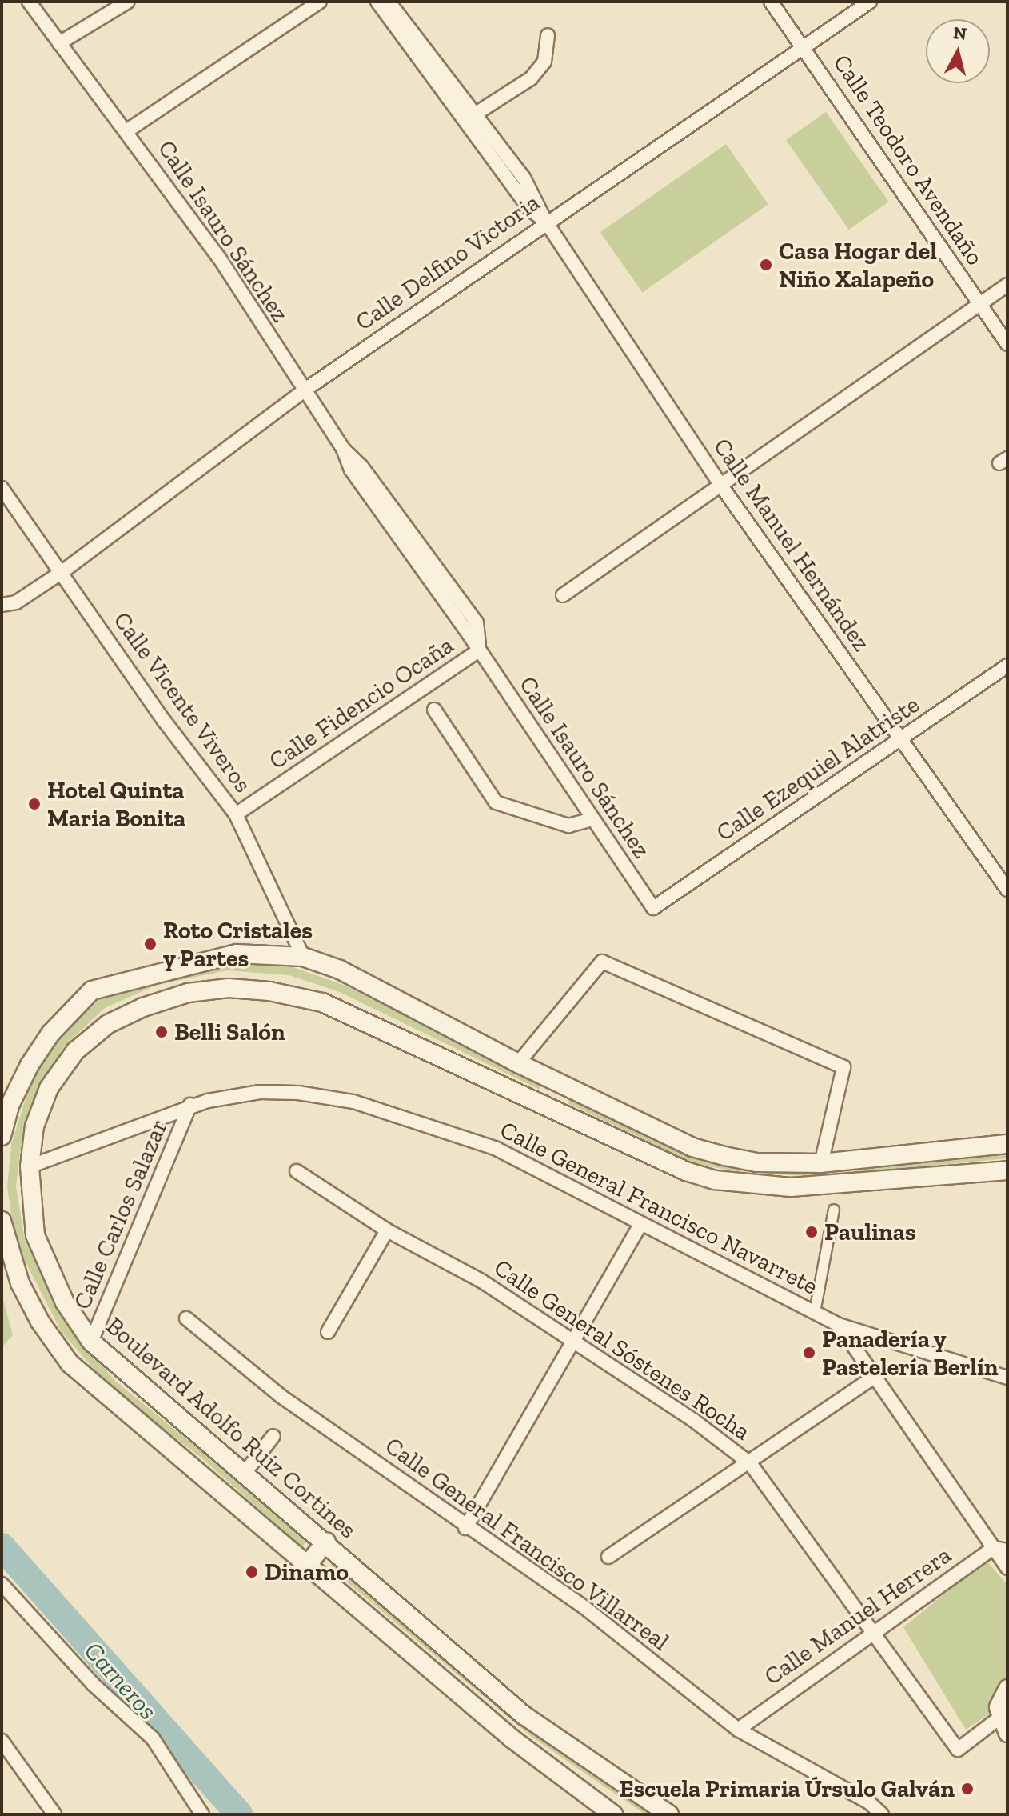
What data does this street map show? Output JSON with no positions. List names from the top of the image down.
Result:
{
  "streets": {
    "main road": ["Boulevard Adolfo Ruiz Cortines"],
    "street": [
      "Calle Teodoro Avendaño",
      "Calle Isauro Sánchez",
      "Calle Delfino Victoria",
      "Calle Manuel Hernández",
      "Calle Vicente Viveros",
      "Calle Fidencio Ocaña",
      "Calle Ezequiel Alatriste",
      "Calle General Francisco Navarrete",
      "Calle Carlos Salazar",
      "Calle General Sóstenes Rocha",
      "Calle General Francisco Villarreal",
      "Calle Manuel Herrera"
    ]
  },
  "crossings": [
    ["Calle Teodoro Avendaño", "Calle Delfino Victoria"],
    ["Calle Isauro Sánchez", "Calle Delfino Victoria"],
    ["Calle Isauro Sánchez", "Calle Fidencio Ocaña"],
    ["Calle Isauro Sánchez", "Calle Ezequiel Alatriste"],
    ["Calle Delfino Victoria", "Calle Manuel Hernández"],
    ["Calle Delfino Victoria", "Calle Vicente Viveros"],
    ["Calle Manuel Hernández", "Calle Ezequiel Alatriste"],
    ["Calle Vicente Viveros", "Calle Fidencio Ocaña"],
    ["Calle General Francisco Navarrete", "Calle Carlos Salazar"],
    ["Calle General Francisco Navarrete", "Boulevard Adolfo Ruiz Cortines"],
    ["Calle Carlos Salazar", "Boulevard Adolfo Ruiz Cortines"],
    ["Calle General Sóstenes Rocha", "Calle Manuel Herrera"],
    ["Calle General Francisco Villarreal", "Calle Manuel Herrera"]
  ],
  "water": ["Carneros"],
  "places": [
    "Casa Hogar del Niño Xalapeño",
    "Hotel Quinta Maria Bonita",
    "Roto Cristales y Partes",
    "Belli Salón",
    "Paulinas",
    "Panadería y Pastelería Berlín",
    "Dinamo",
    "Escuela Primaria Úrsulo Galván"
  ],
  "north": "top"
}
